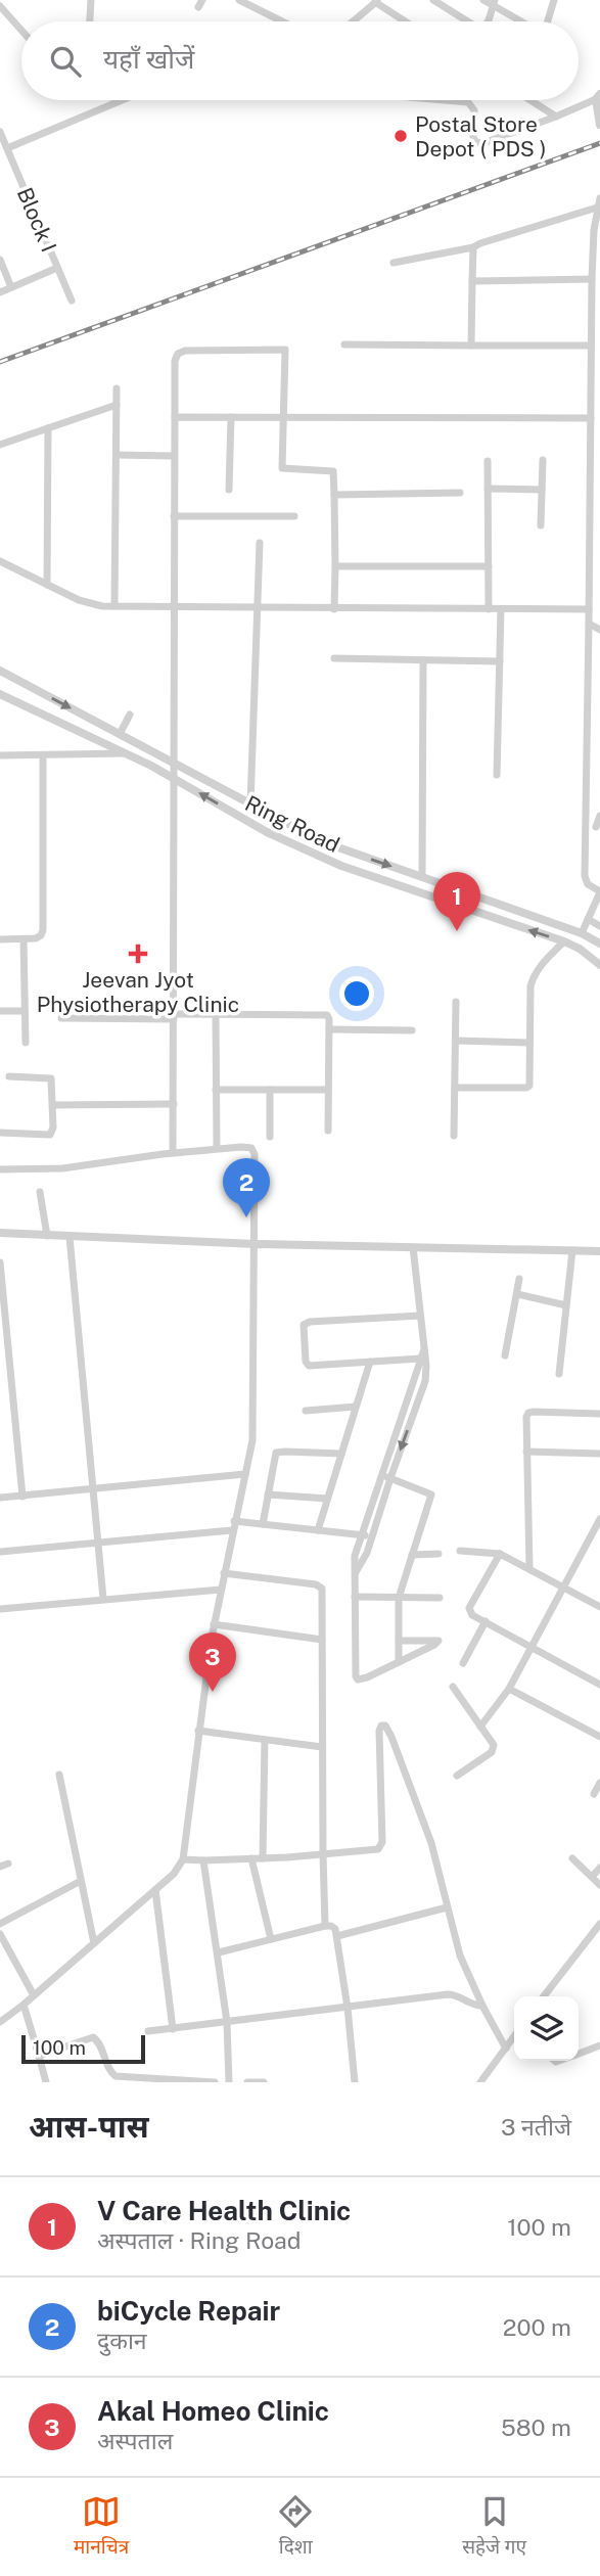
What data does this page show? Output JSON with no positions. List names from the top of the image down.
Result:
{
  "streets": {
    "street": ["Block I", "Ring Road"]
  },
  "places": {
    "other": ["Postal Store Depot ( PDS )"],
    "health": ["Jeevan Jyot Physiotherapy Clinic"]
  },
  "scale_bar": "100 m",
  "page": {
    "search": "यहाँ खोजें",
    "pins": ["1", "2", "3"],
    "scale": "100 m",
    "heading": ["आस-पास", "3 नतीजे"],
    "list": [
      {
        "mark": "1",
        "name": "V Care Health Clinic",
        "note": "अस्पताल · Ring Road",
        "value": "100 m"
      },
      {
        "mark": "2",
        "name": "biCycle Repair",
        "note": "दुकान",
        "value": "200 m"
      },
      {
        "mark": "3",
        "name": "Akal Homeo Clinic",
        "note": "अस्पताल",
        "value": "580 m"
      }
    ],
    "nav": ["मानचित्र", "दिशा", "सहेजे गए"]
  }
}
